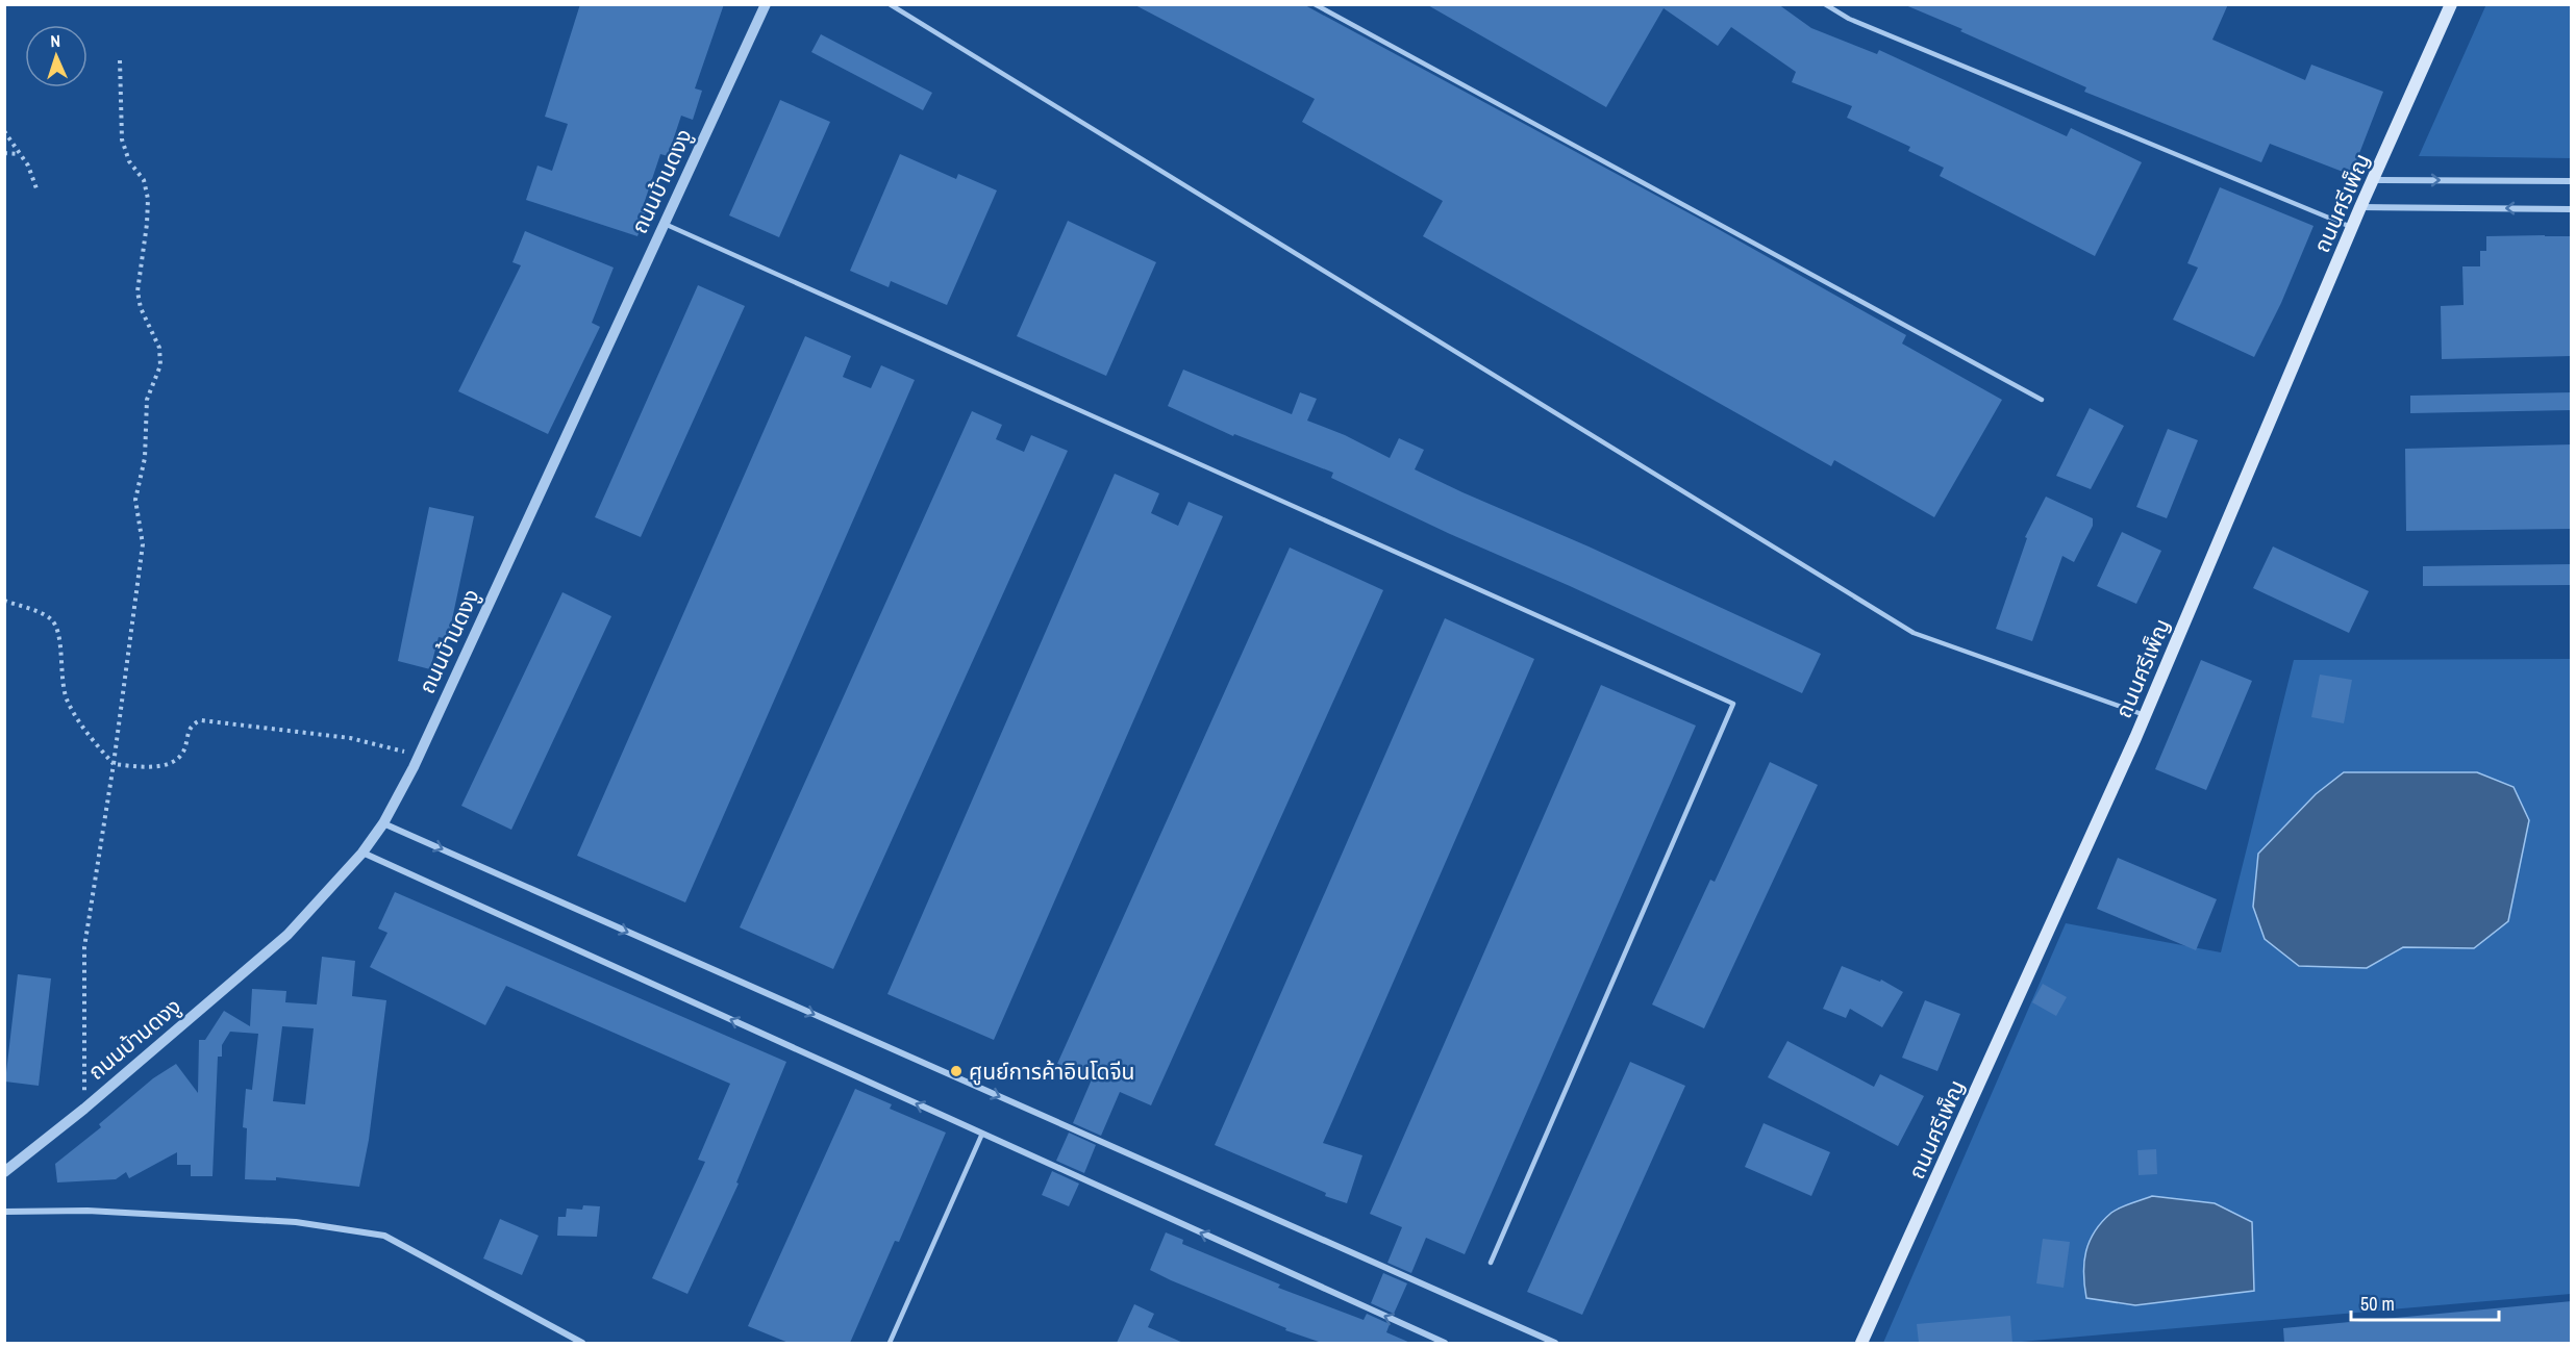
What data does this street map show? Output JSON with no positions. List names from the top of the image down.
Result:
{
  "streets": {
    "main road": ["ถนนศรีเพ็ญ"],
    "street": ["ถนนบ้านดงงู"]
  },
  "places": ["ศูนย์การค้าอินโดจีน"],
  "scale_bar": "50 m",
  "north": "top"
}
